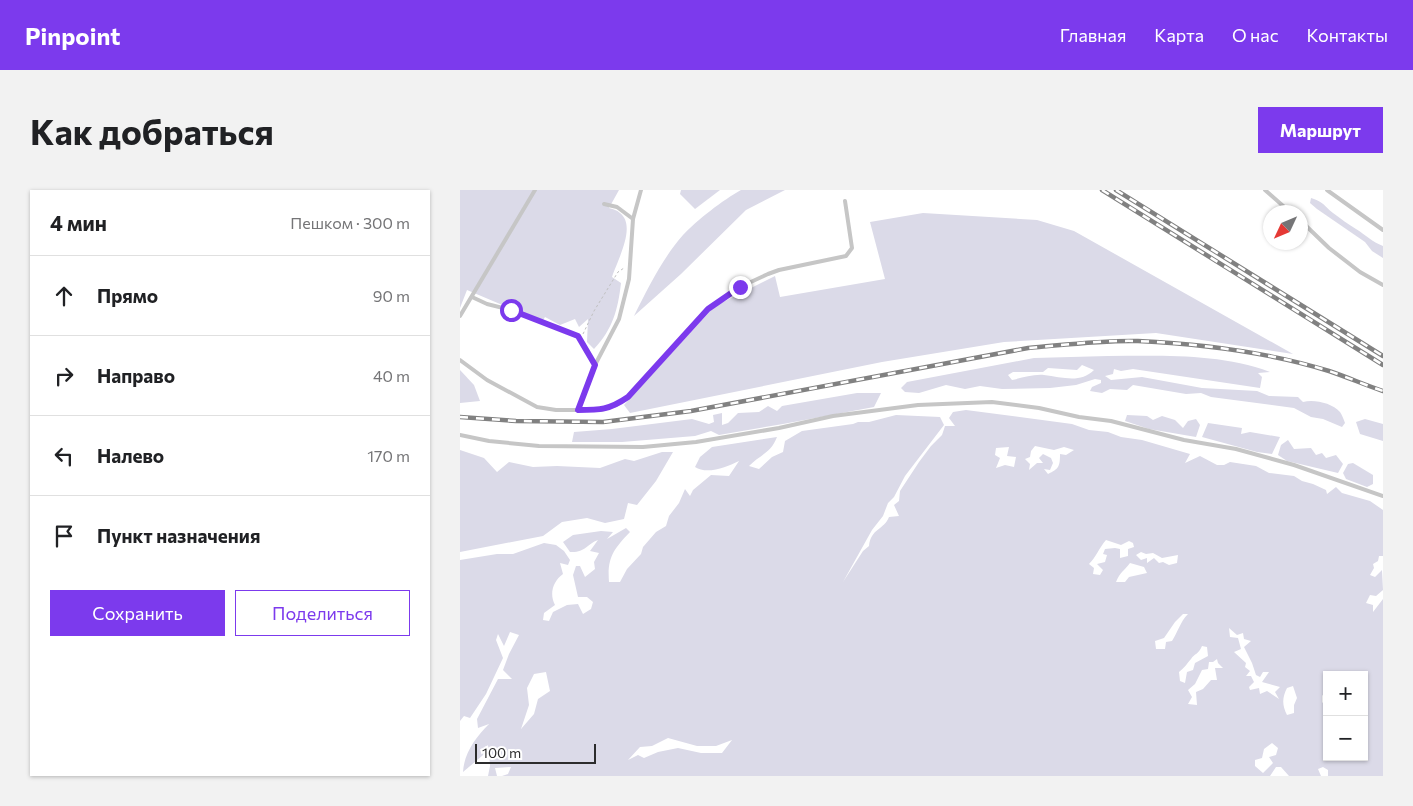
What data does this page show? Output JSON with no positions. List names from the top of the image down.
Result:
{
  "scale_bar": "100 m",
  "north": "bottom left",
  "page": {
    "header": "Pinpoint",
    "nav": [
      "Главная",
      "Карта",
      "О нас",
      "Контакты"
    ],
    "buttons": [
      "Маршрут",
      ["Сохранить", "Поделиться"]
    ],
    "title": "Как добраться",
    "heading": ["4 мин", "Пешком · 300 m"],
    "list": [
      ["Прямо", "90 m"],
      ["Направо", "40 m"],
      ["Налево", "170 m"],
      "Пункт назначения"
    ],
    "map_buttons": ["+", "−"],
    "scale": "100 m"
  }
}
